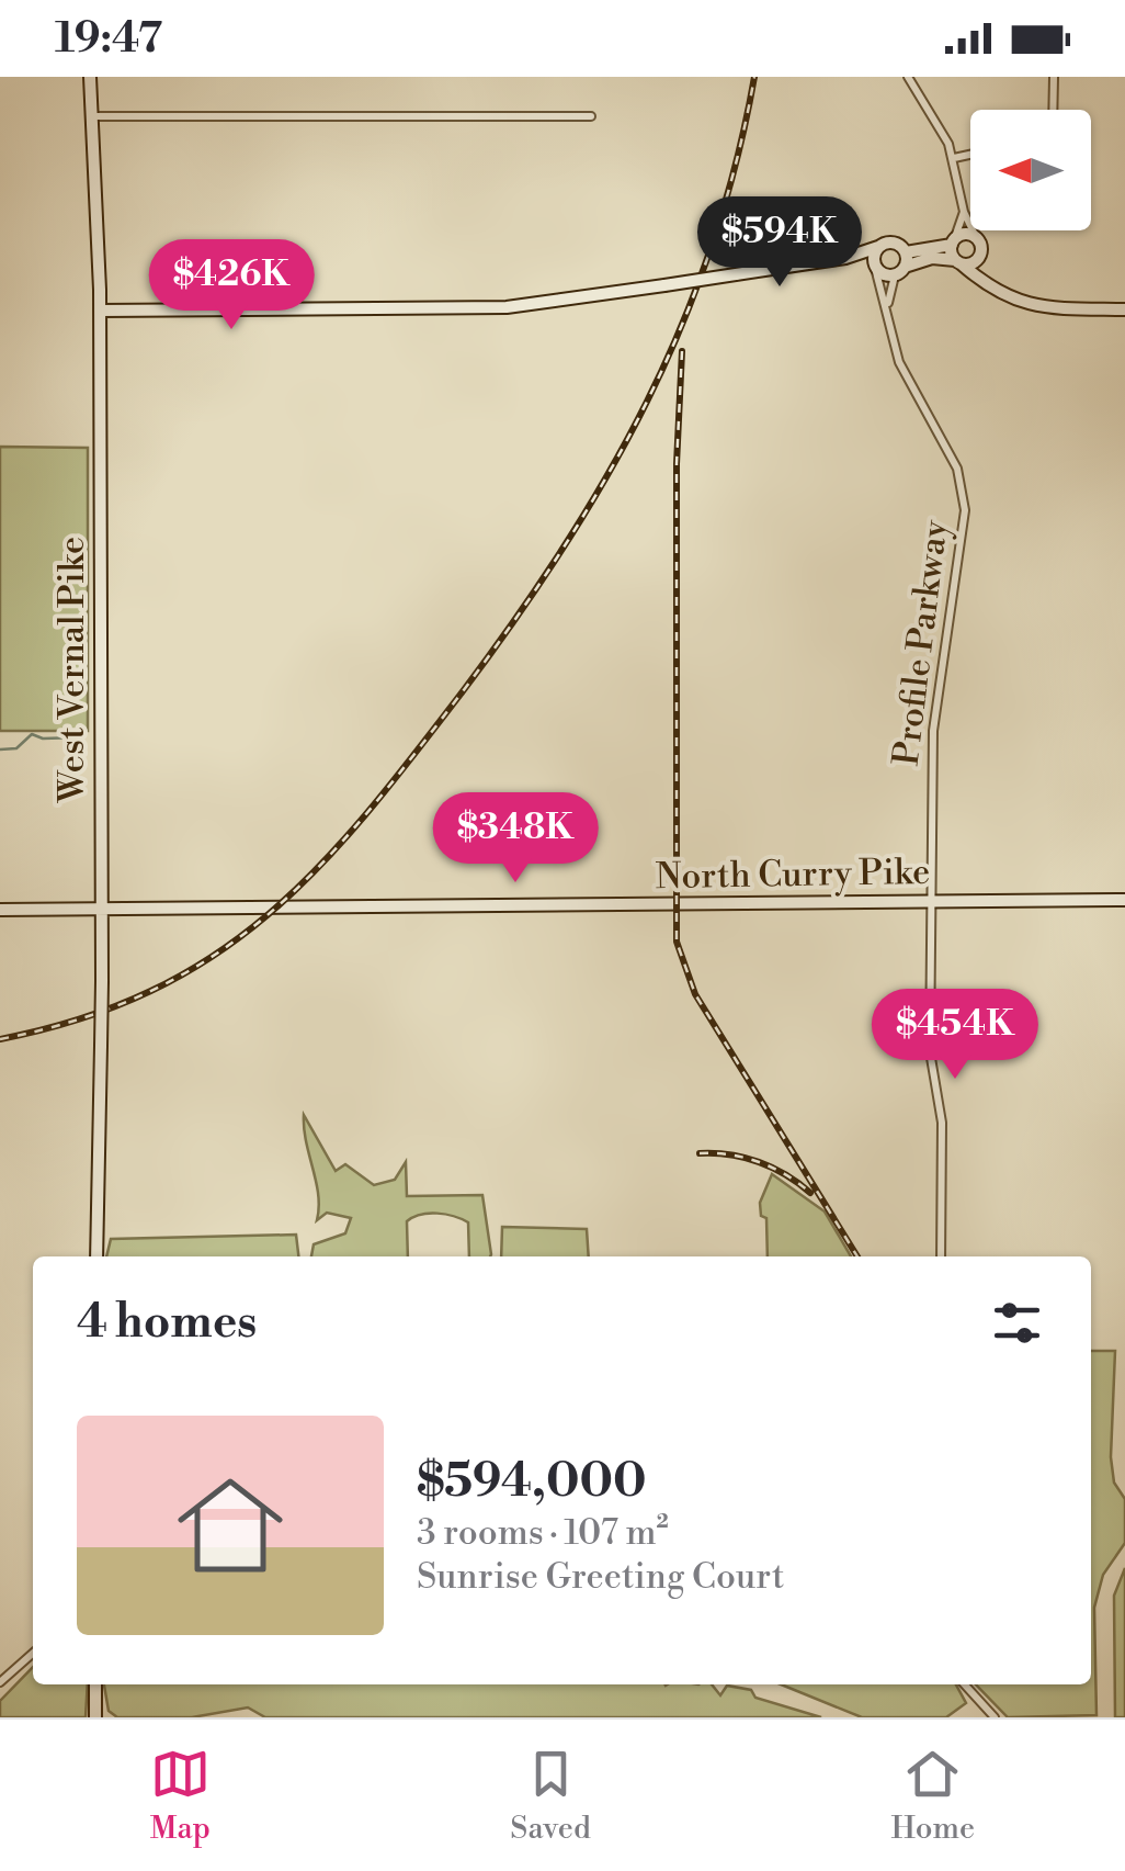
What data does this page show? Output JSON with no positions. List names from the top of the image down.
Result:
{
  "streets": {
    "main road": ["West Vernal Pike", "North Curry Pike"],
    "street": ["Profile Parkway"]
  },
  "crossings": [
    ["Profile Parkway", "North Curry Pike"],
    ["West Vernal Pike", "North Curry Pike"]
  ],
  "north": "left",
  "page": {
    "status": "19:47",
    "price": [
      "$594K",
      "$426K",
      "$348K",
      "$454K"
    ],
    "heading": "4 homes",
    "list": [
      {
        "name": "$594,000",
        "note": "3 rooms · 107 m² · Sunrise Greeting Court"
      }
    ],
    "tabs": ["Map", "Saved", "Home"]
  }
}
